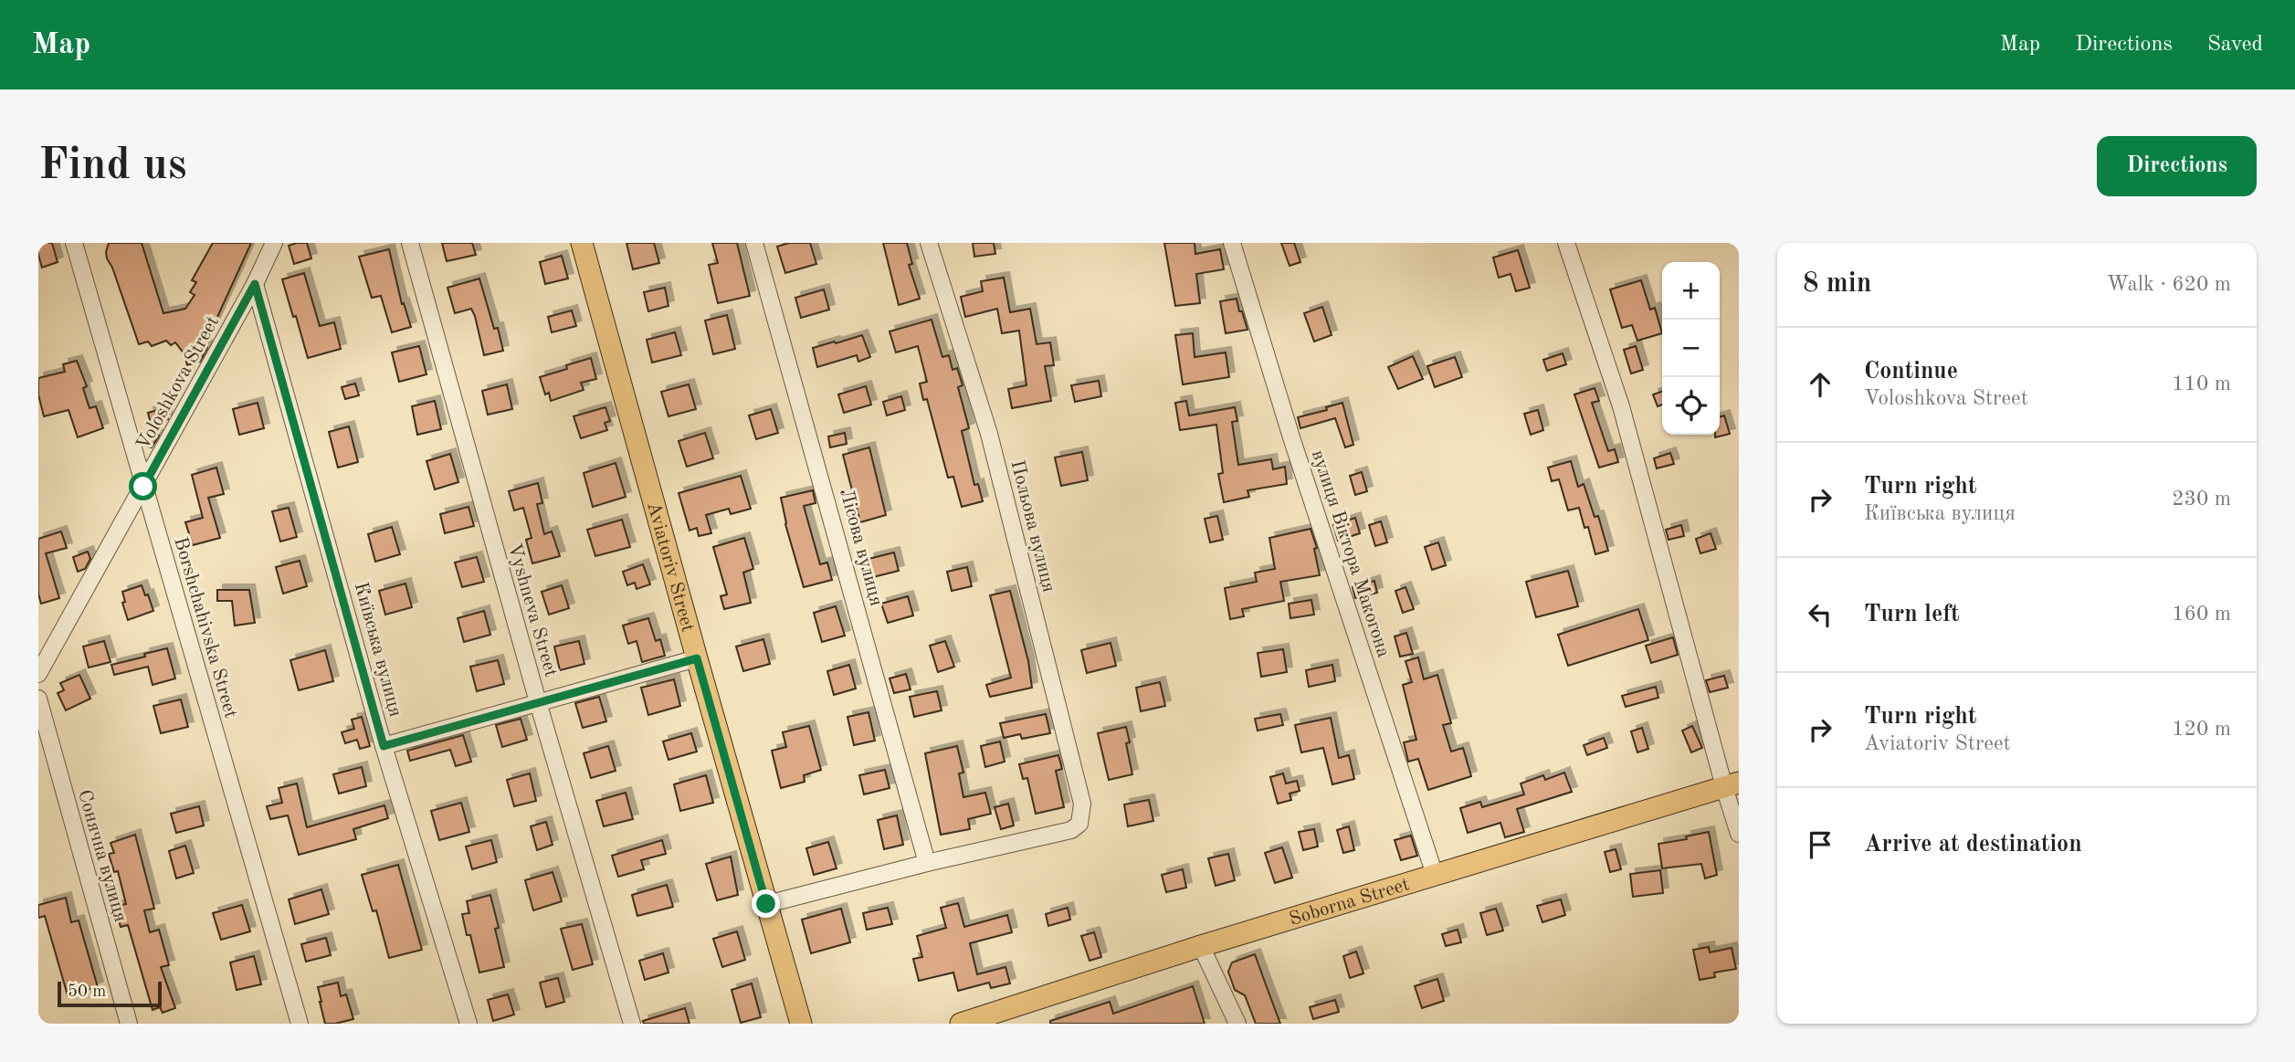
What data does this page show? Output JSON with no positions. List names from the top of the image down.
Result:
{
  "streets": {
    "main road": ["Aviatoriv Street", "Soborna Street"],
    "street": [
      "Voloshkova Street",
      "Польова вулиця",
      "Лісова вулиця",
      "вулиця Віктора Макогона",
      "Vyshneva Street",
      "Borshchahivska Street",
      "Київська вулиця",
      "Сонячна вулиця"
    ]
  },
  "crossings": [
    ["Voloshkova Street", "Borshchahivska Street"],
    ["Voloshkova Street", "Київська вулиця"],
    ["Польова вулиця", "Лісова вулиця"],
    ["вулиця Віктора Макогона", "Soborna Street"]
  ],
  "scale_bar": "50 m",
  "page": {
    "header": "Map",
    "nav": ["Map", "Directions", "Saved"],
    "buttons": "Directions",
    "title": "Find us",
    "heading": ["8 min", "Walk · 620 m"],
    "map_buttons": ["+", "−"],
    "list": [
      ["Continue", "Voloshkova Street", "110 m"],
      ["Turn right", "Київська вулиця", "230 m"],
      ["Turn left", "160 m"],
      ["Turn right", "Aviatoriv Street", "120 m"],
      "Arrive at destination"
    ],
    "scale": "50 m"
  }
}
